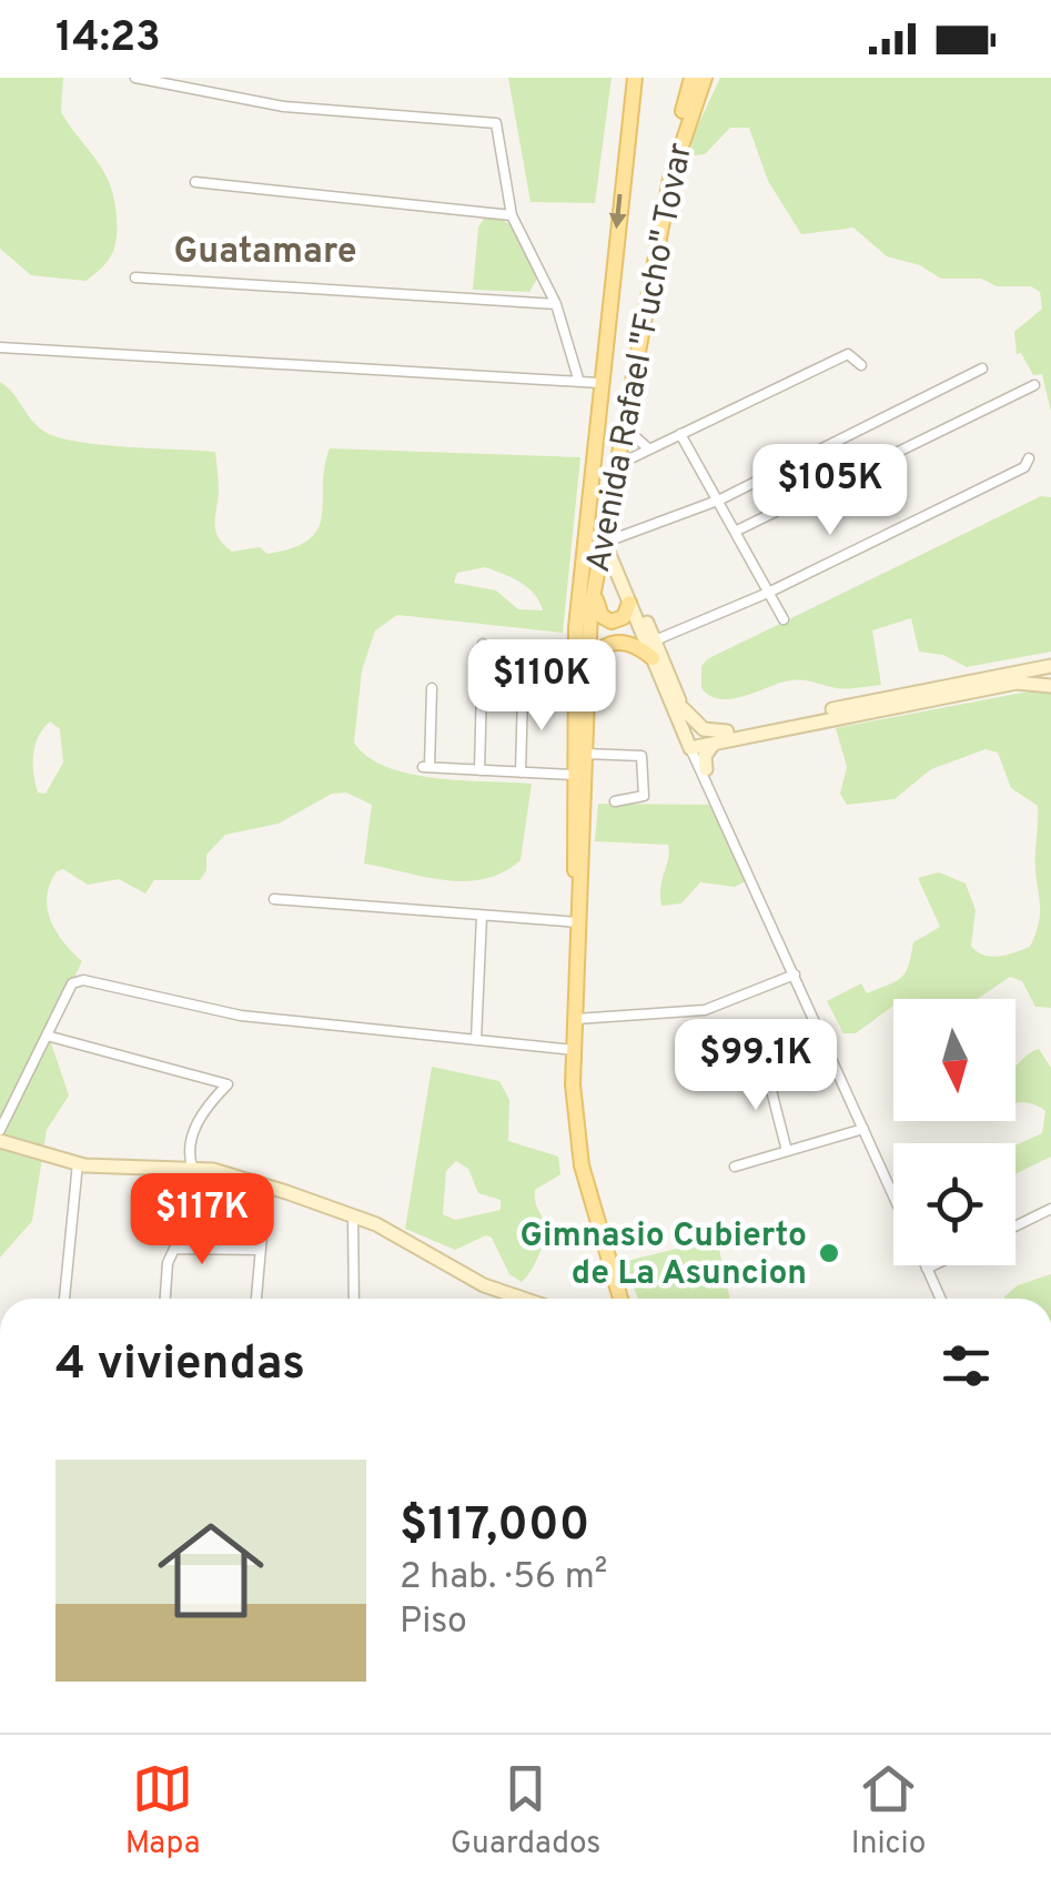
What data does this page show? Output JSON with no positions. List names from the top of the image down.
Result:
{
  "streets": {
    "main road": ["Avenida Rafael \"Fucho\" Tovar"]
  },
  "districts": ["Guatamare"],
  "places": ["Gimnasio Cubierto de La Asuncion"],
  "north": "bottom",
  "page": {
    "status": "14:23",
    "price": [
      "$105K",
      "$110K",
      "$99.1K",
      "$117K"
    ],
    "heading": "4 viviendas",
    "list": [
      {
        "name": "$117,000",
        "note": "2 hab. · 56 m² · Piso"
      }
    ],
    "tabs": ["Mapa", "Guardados", "Inicio"]
  }
}
